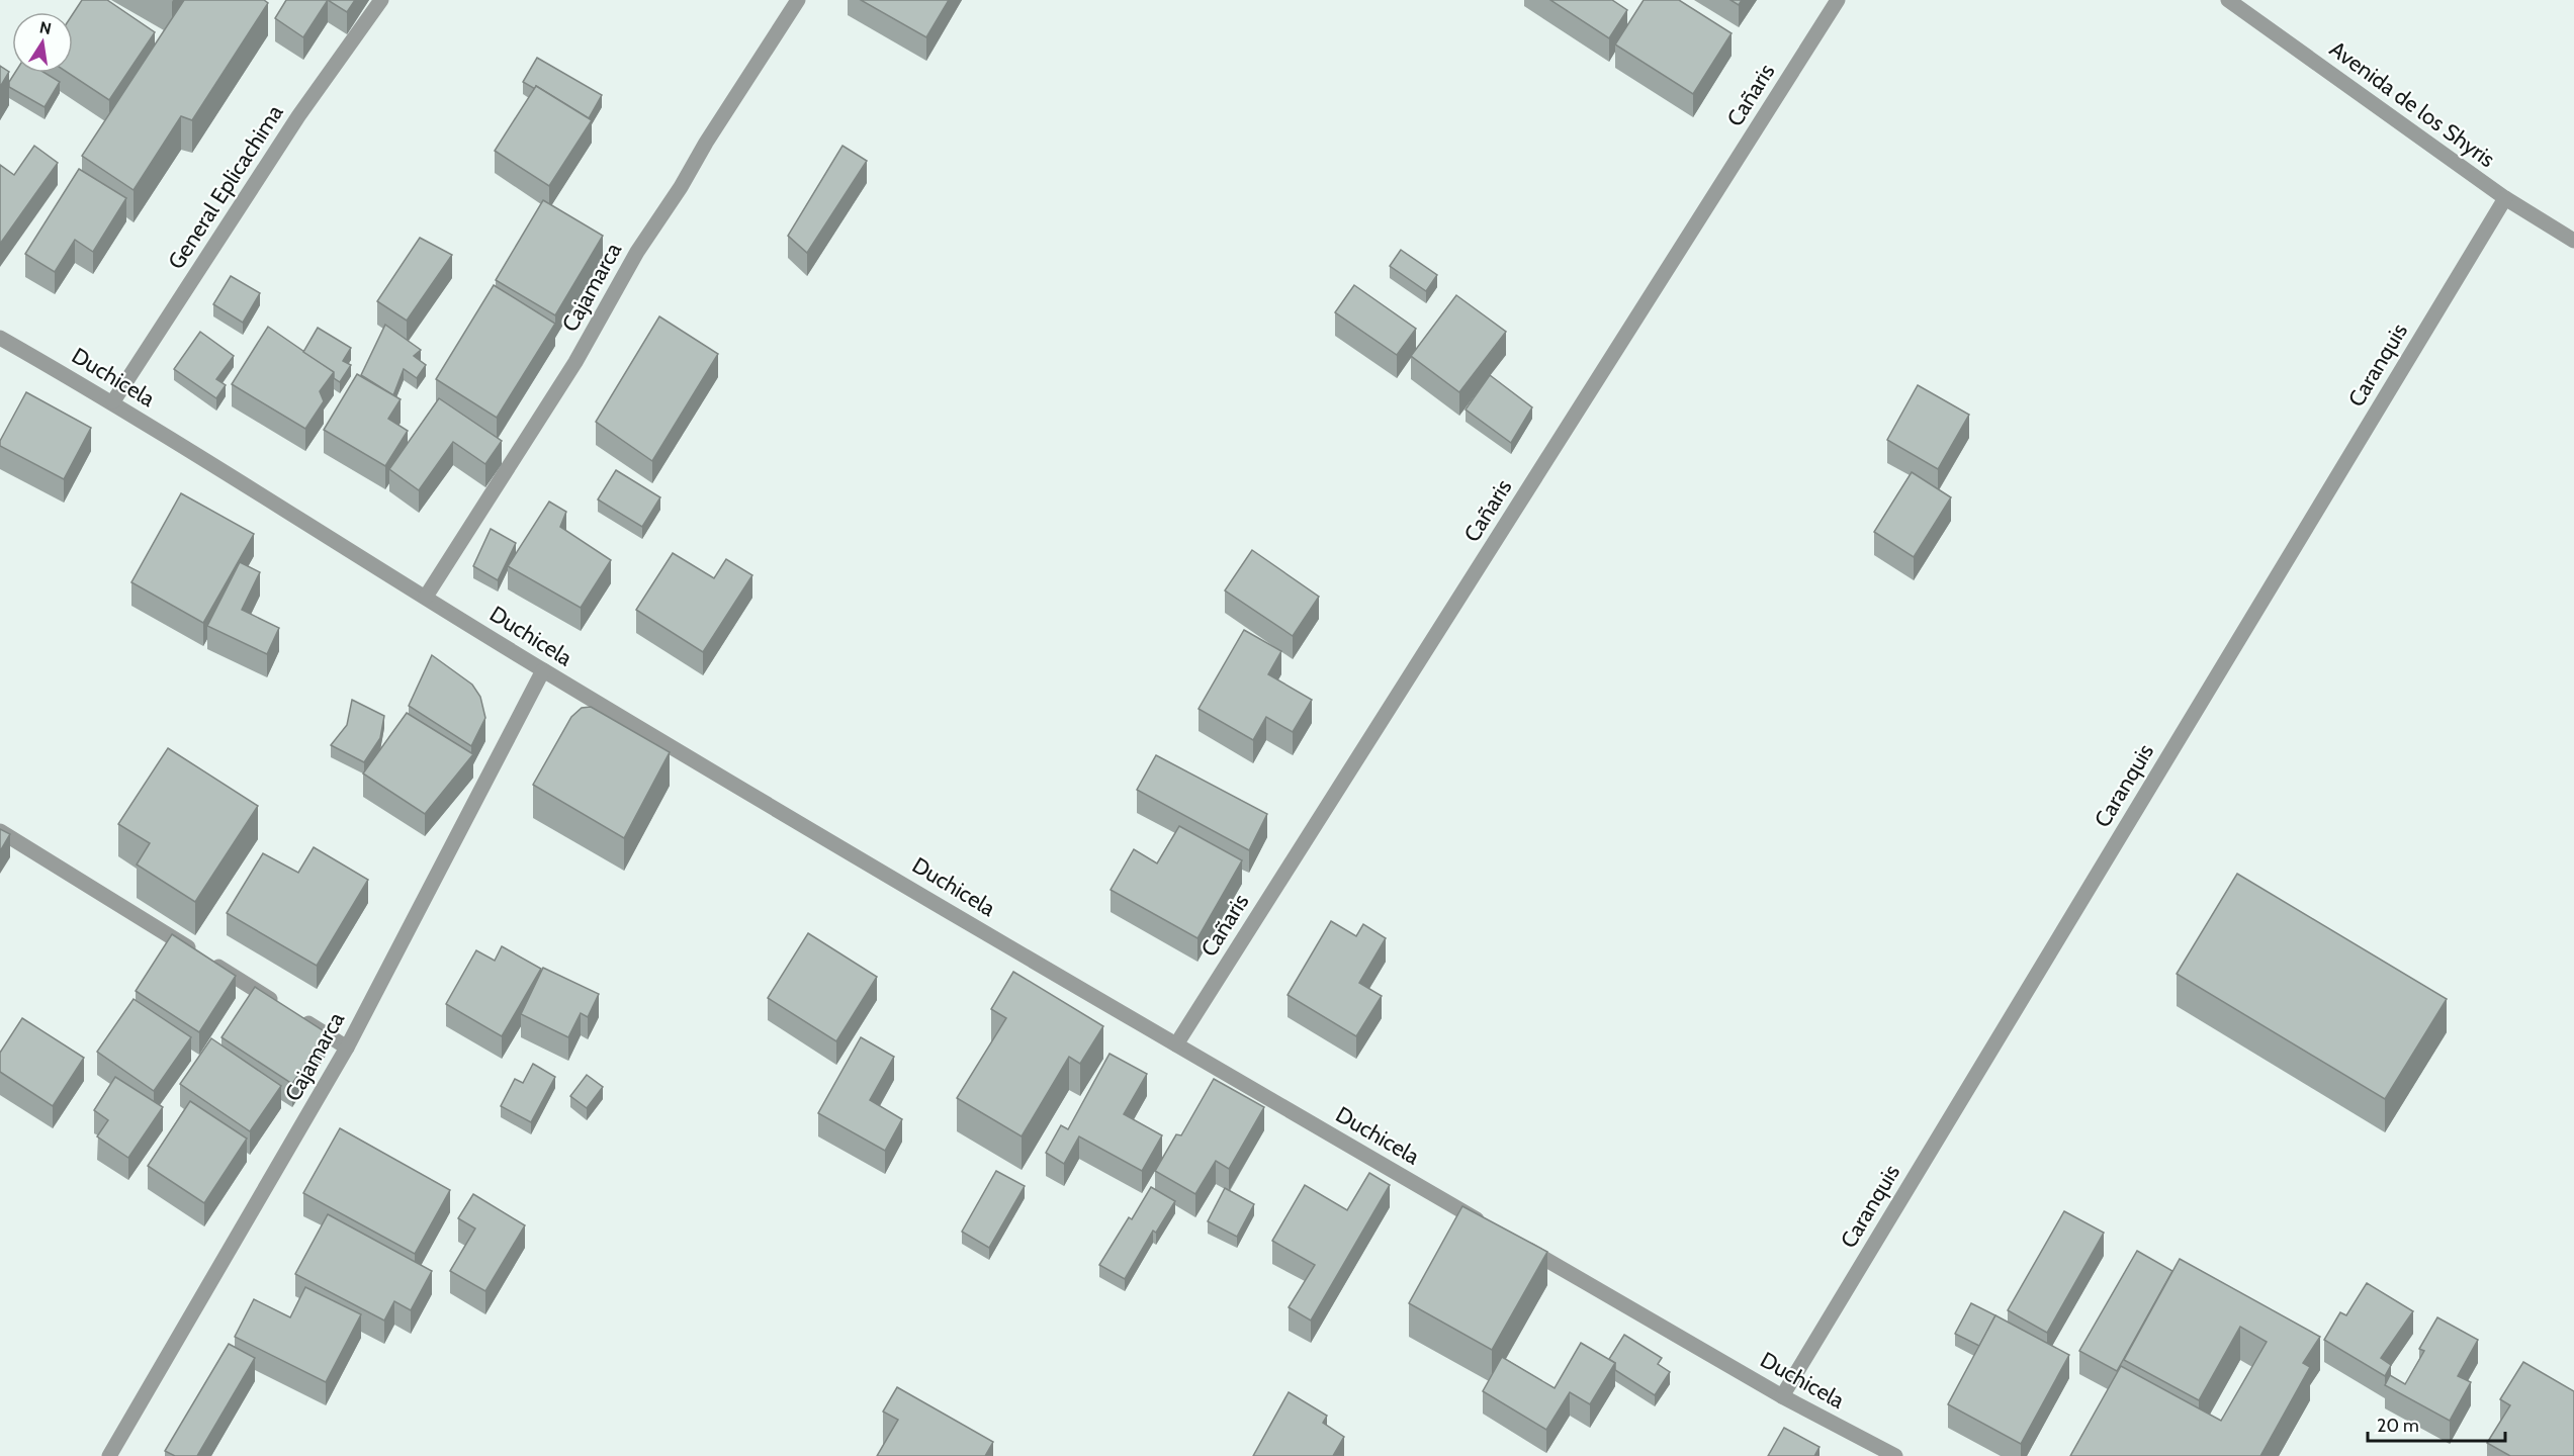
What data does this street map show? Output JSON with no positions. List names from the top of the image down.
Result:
{
  "streets": {
    "street": [
      "Cañaris",
      "Avenida de los Shyris",
      "General Eplicachima",
      "Cajamarca",
      "Caranquis",
      "Duchicela"
    ]
  },
  "crossings": [
    ["Cañaris", "Duchicela"],
    ["Avenida de los Shyris", "Caranquis"],
    ["General Eplicachima", "Duchicela"],
    ["Cajamarca", "Duchicela"],
    ["Caranquis", "Duchicela"]
  ],
  "scale_bar": "20 m",
  "north": "top"
}
